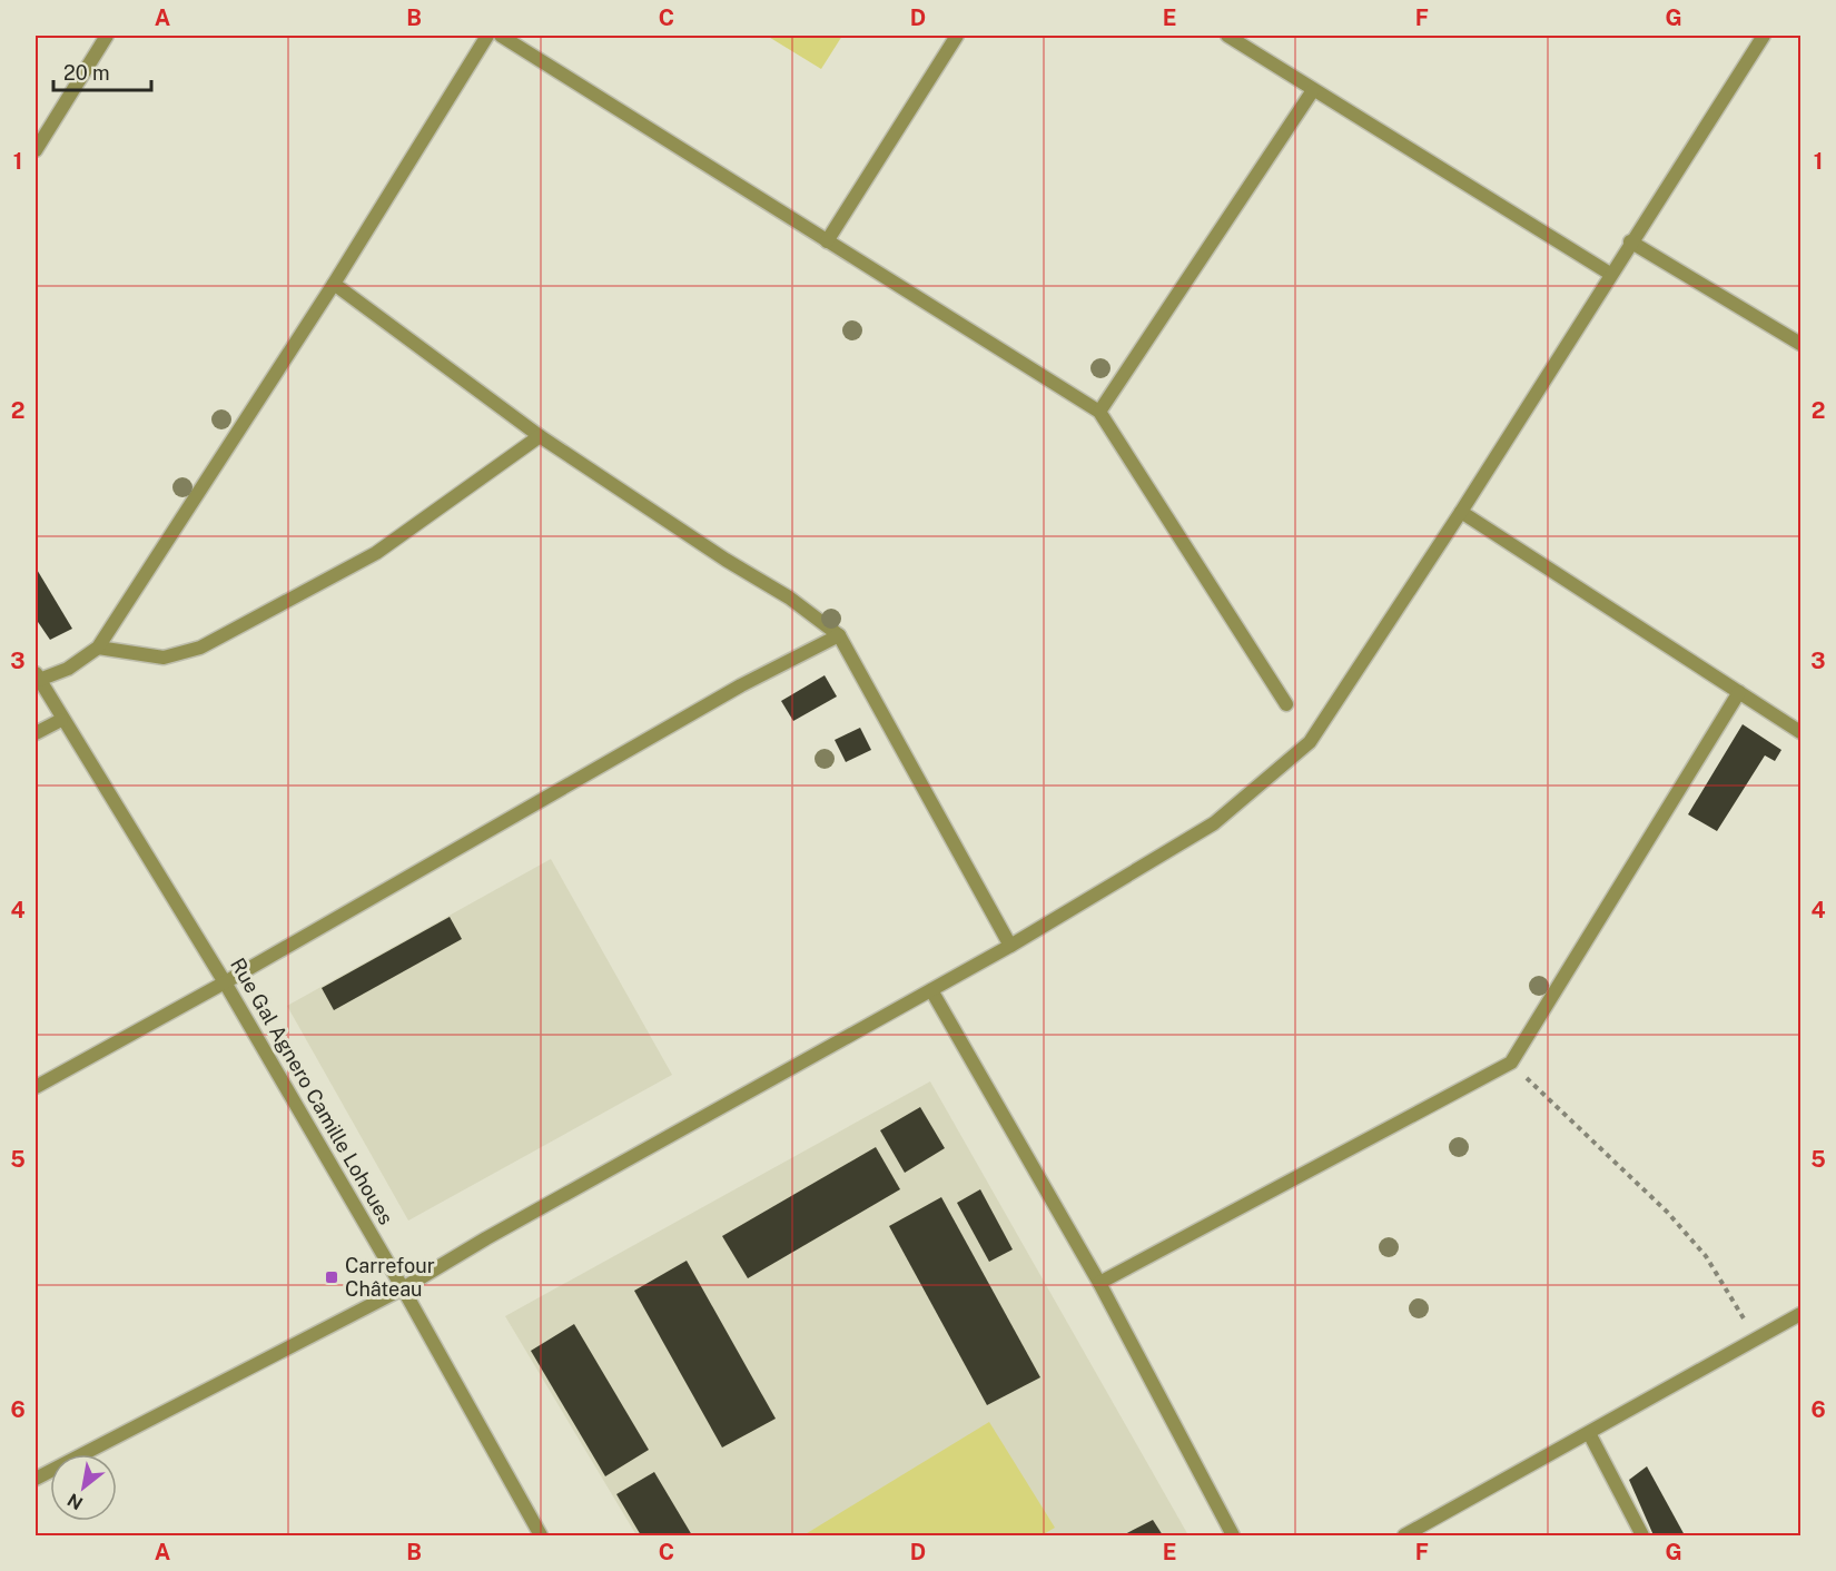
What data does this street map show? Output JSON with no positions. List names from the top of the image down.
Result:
{
  "streets": {
    "street": ["Rue Gal Agnero Camille Lohoues"]
  },
  "places": {
    "transit": ["Carrefour Château"]
  },
  "scale_bar": "20 m",
  "north": "bottom left",
  "grid": {
    "columns": [
      "A",
      "B",
      "C",
      "D",
      "E",
      "F",
      "G"
    ],
    "rows": [
      "1",
      "2",
      "3",
      "4",
      "5",
      "6"
    ]
  }
}
